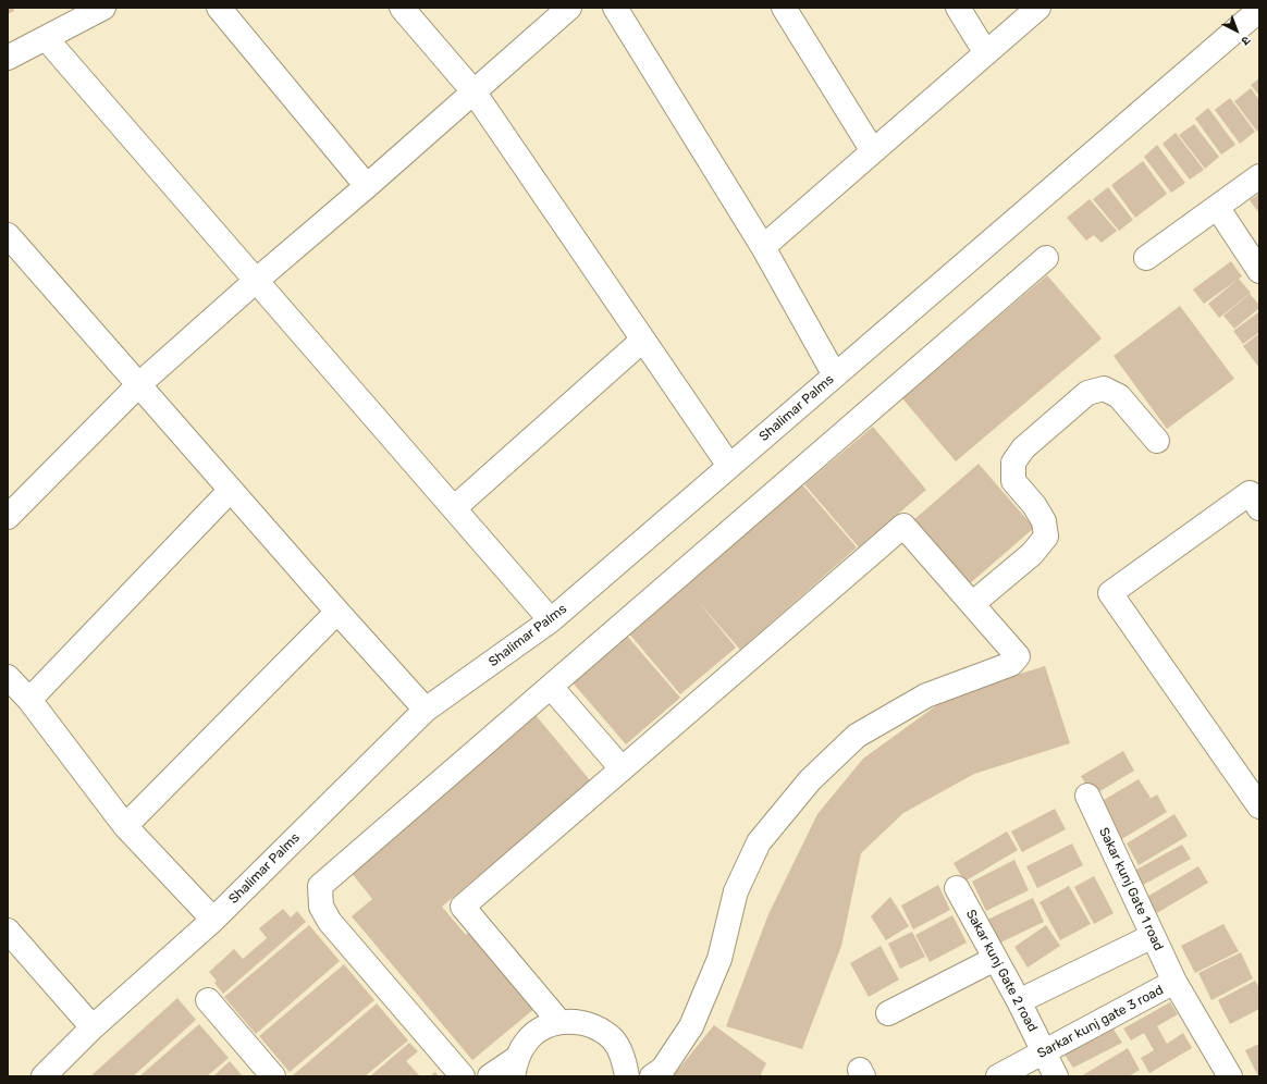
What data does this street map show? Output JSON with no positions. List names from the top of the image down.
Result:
{
  "streets": {
    "street": [
      "Shalimar Palms",
      "Sakar kunj Gate 1 road",
      "Sakar kunj Gate 2 road",
      "Sarkar kunj gate 3 road"
    ]
  },
  "crossings": [
    ["Sakar kunj Gate 1 road", "Sarkar kunj gate 3 road"],
    ["Sakar kunj Gate 2 road", "Sarkar kunj gate 3 road"]
  ],
  "north": "bottom right"
}
